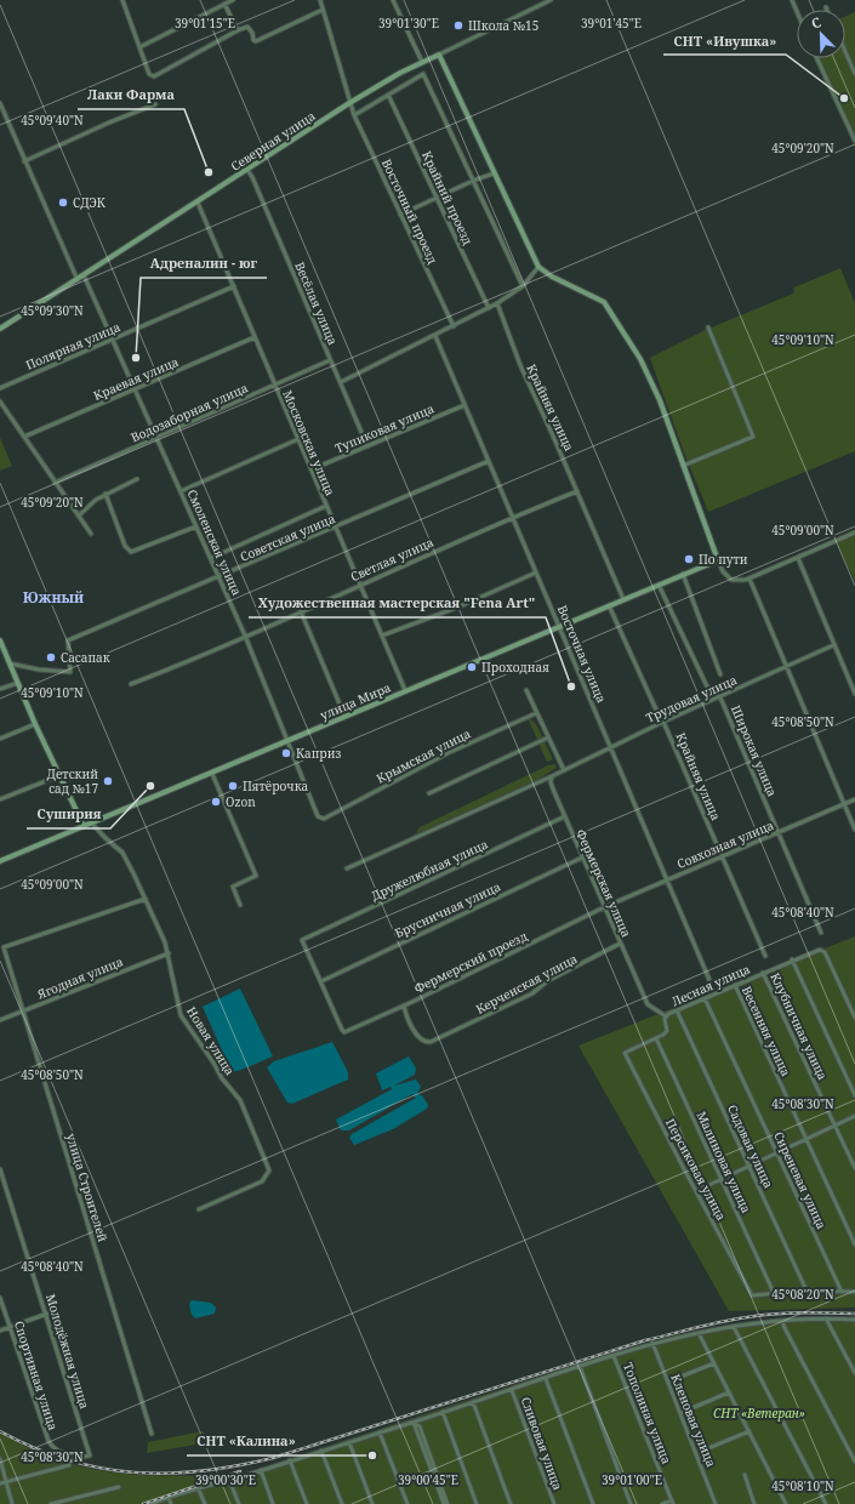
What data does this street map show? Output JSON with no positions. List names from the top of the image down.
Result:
{
  "streets": {
    "street": [
      "Северная улица",
      "Крайний проезд",
      "Восточный проезд",
      "Весёлая улица",
      "Полярная улица",
      "Краевая улица",
      "Крайняя улица",
      "Водозаборная улица",
      "Тупиковая улица",
      "Московская улица",
      "Советская улица",
      "Смоленская улица",
      "Светлая улица",
      "Восточная улица",
      "Трудовая улица",
      "улица Мира",
      "Широкая улица",
      "Крымская улица",
      "Совхозная улица",
      "Дружелюбная улица",
      "Фермерская улица",
      "Брусничная улица",
      "Фермерский проезд",
      "Ягодная улица",
      "Керченская улица",
      "Лесная улица",
      "Клубничная улица",
      "Весенняя улица",
      "Новая улица",
      "Садовая улица",
      "Малиновая улица",
      "Персиковая улица",
      "Сиреневая улица",
      "улица Строителей",
      "Молодёжная улица",
      "Спортивная улица",
      "Тополиная улица",
      "Кленовая улица",
      "Сливовая улица"
    ]
  },
  "crossings": [
    ["Северная улица", "Восточный проезд"],
    ["Северная улица", "Весёлая улица"],
    ["Северная улица", "Московская улица"],
    ["Северная улица", "Смоленская улица"],
    ["Весёлая улица", "Водозаборная улица"],
    ["Весёлая улица", "Тупиковая улица"],
    ["Полярная улица", "Московская улица"],
    ["Полярная улица", "Смоленская улица"],
    ["Краевая улица", "Московская улица"],
    ["Краевая улица", "Смоленская улица"],
    ["Крайняя улица", "Светлая улица"],
    ["Крайняя улица", "Трудовая улица"],
    ["Крайняя улица", "улица Мира"],
    ["Крайняя улица", "Совхозная улица"],
    ["Водозаборная улица", "Московская улица"],
    ["Водозаборная улица", "Смоленская улица"],
    ["Тупиковая улица", "Московская улица"],
    ["Тупиковая улица", "Восточная улица"],
    ["Московская улица", "Советская улица"],
    ["Московская улица", "Светлая улица"],
    ["Московская улица", "улица Мира"],
    ["Советская улица", "Смоленская улица"],
    ["Советская улица", "Восточная улица"],
    ["Смоленская улица", "Светлая улица"],
    ["Смоленская улица", "улица Мира"],
    ["Смоленская улица", "Крымская улица"],
    ["Светлая улица", "Восточная улица"],
    ["Восточная улица", "Трудовая улица"],
    ["Восточная улица", "улица Мира"],
    ["Восточная улица", "Совхозная улица"],
    ["Трудовая улица", "Широкая улица"],
    ["Трудовая улица", "Фермерская улица"],
    ["улица Мира", "Широкая улица"],
    ["улица Мира", "Новая улица"],
    ["Широкая улица", "Совхозная улица"],
    ["Совхозная улица", "Фермерская улица"],
    ["Совхозная улица", "Фермерский проезд"],
    ["Дружелюбная улица", "Фермерская улица"],
    ["Дружелюбная улица", "Брусничная улица"],
    ["Дружелюбная улица", "Фермерский проезд"],
    ["Фермерская улица", "Брусничная улица"],
    ["Фермерская улица", "Фермерский проезд"],
    ["Фермерская улица", "Керченская улица"],
    ["Фермерская улица", "Лесная улица"],
    ["Брусничная улица", "Фермерский проезд"],
    ["Фермерский проезд", "Керченская улица"],
    ["Ягодная улица", "Новая улица"],
    ["Ягодная улица", "улица Строителей"],
    ["Лесная улица", "Клубничная улица"],
    ["Лесная улица", "Весенняя улица"],
    ["Лесная улица", "Садовая улица"],
    ["Лесная улица", "Малиновая улица"],
    ["Лесная улица", "Персиковая улица"],
    ["Лесная улица", "Сиреневая улица"],
    ["Новая улица", "улица Строителей"],
    ["Малиновая улица", "Персиковая улица"],
    ["Молодёжная улица", "Спортивная улица"]
  ],
  "districts": ["Южный"],
  "parks": ["СНТ «Ветеран»"],
  "places": [
    "Школа №15",
    "СНТ «Ивушка»",
    "Лаки Фарма",
    "СДЭК",
    "Адреналин - юг",
    "По пути",
    "Сасапак",
    "Проходная",
    "Художественная мастерская \"Fena Art\"",
    "Каприз",
    "Детский сад №17",
    "Суширия",
    "Пятёрочка",
    "Ozon",
    "СНТ «Калина»"
  ],
  "north": "top left",
  "coordinates": [
    "39°01'15\"E",
    "39°01'30\"E",
    "39°01'45\"E",
    "45°09'40\"N",
    "45°09'20\"N",
    "45°09'30\"N",
    "45°09'10\"N",
    "45°09'00\"N",
    "45°08'50\"N",
    "45°08'40\"N",
    "45°08'30\"N",
    "45°08'20\"N",
    "39°00'30\"E",
    "39°00'45\"E",
    "39°01'00\"E",
    "45°08'10\"N"
  ]
}
